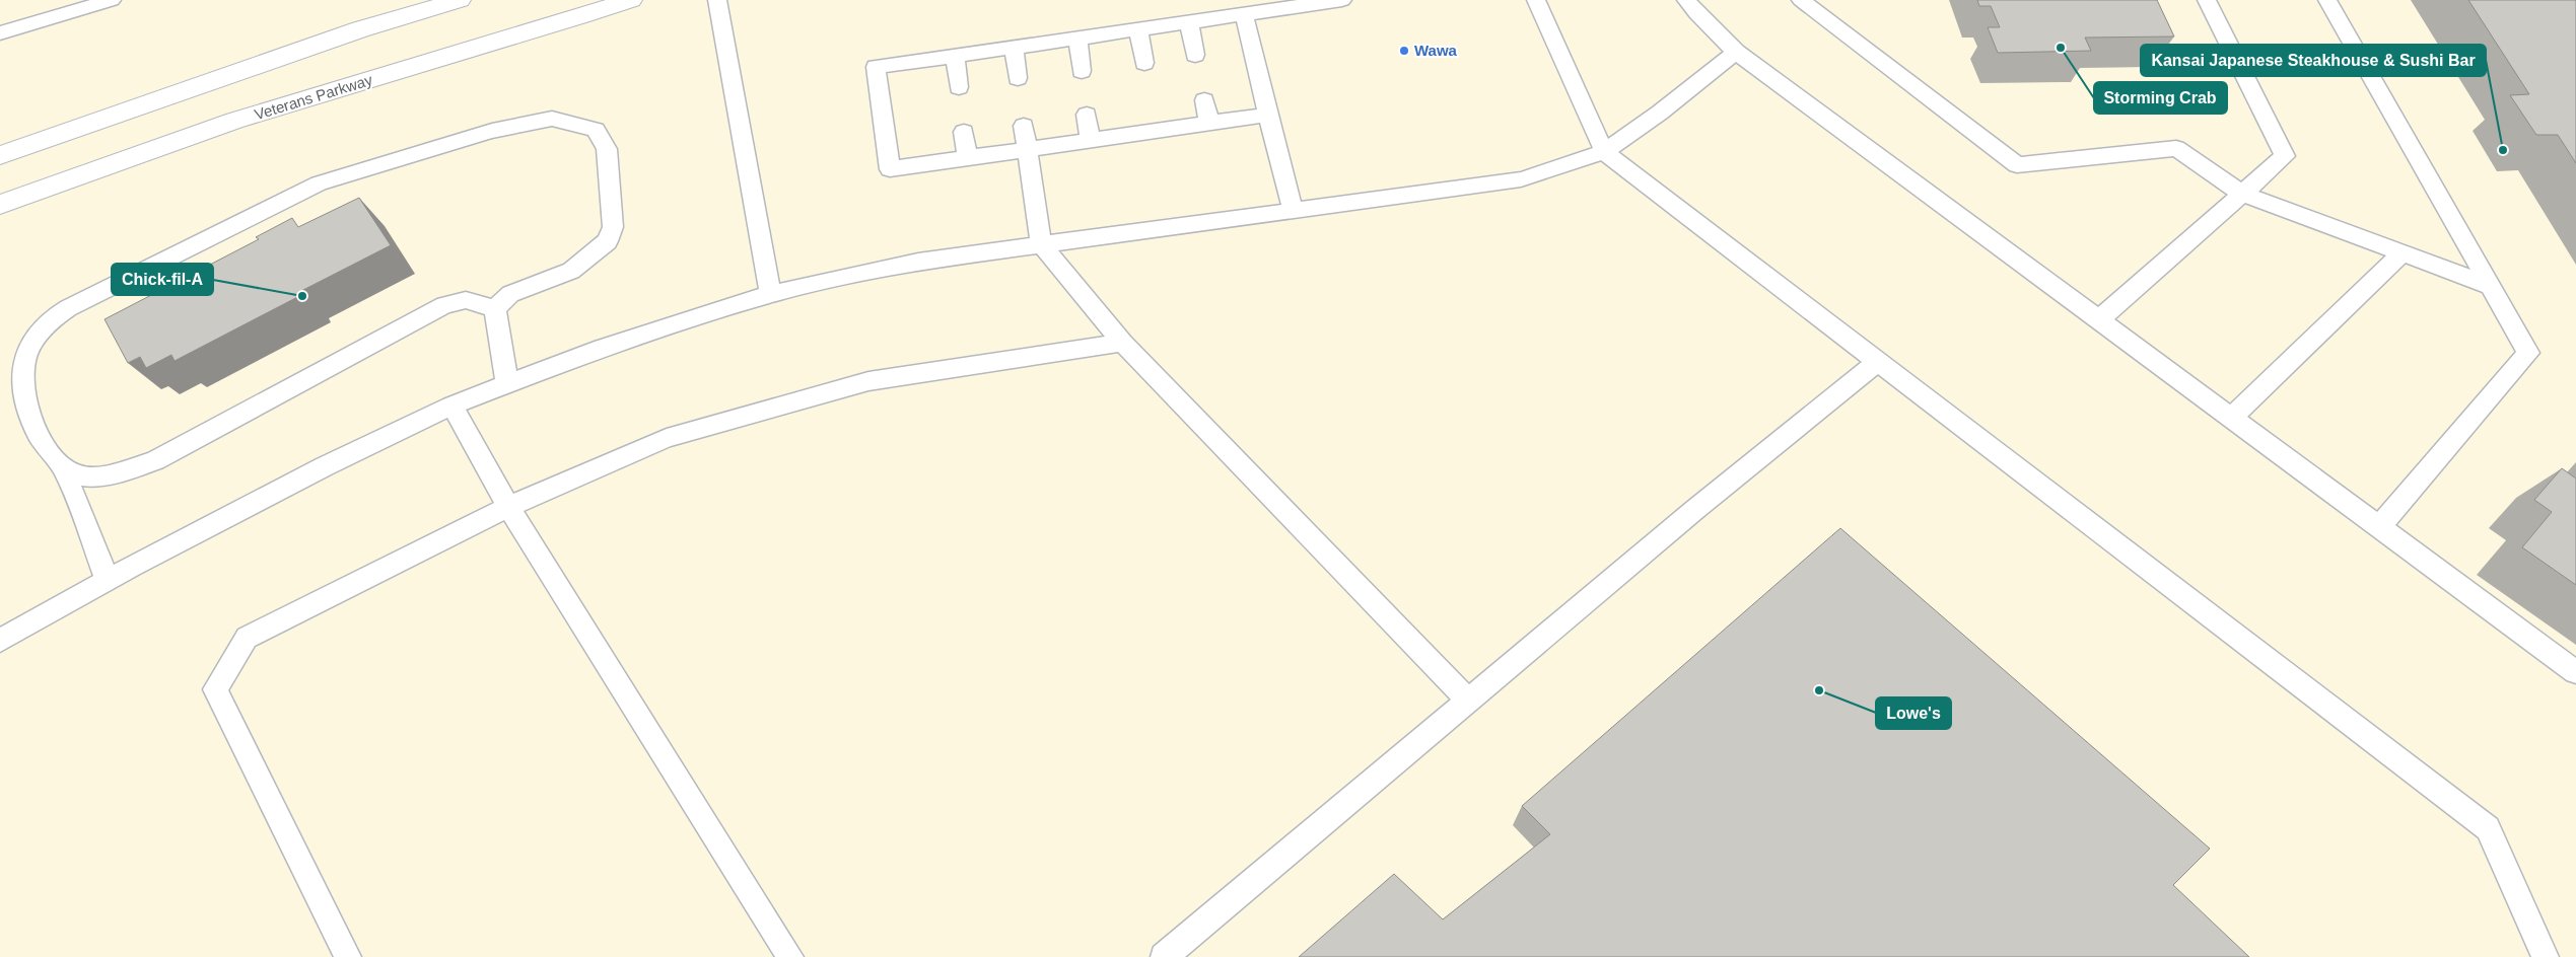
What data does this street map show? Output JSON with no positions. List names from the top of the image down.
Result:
{
  "streets": {
    "main road": ["Veterans Parkway"]
  },
  "places": [
    "Storming Crab",
    "Wawa",
    "Kansai Japanese Steakhouse & Sushi Bar",
    "Chick-fil-A",
    "Lowe's"
  ]
}
